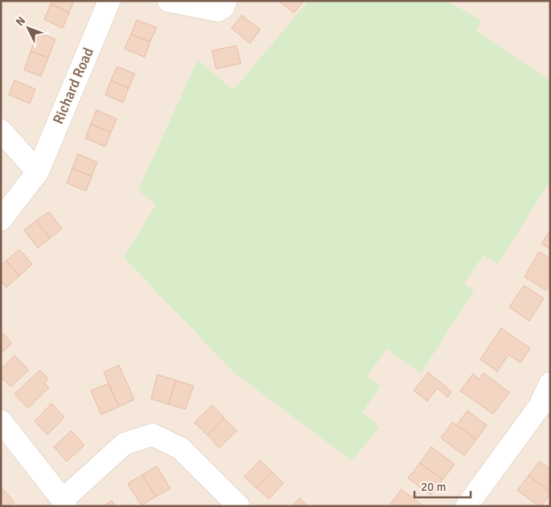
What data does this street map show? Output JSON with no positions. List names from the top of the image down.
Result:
{
  "streets": {
    "street": ["Richard Road"]
  },
  "scale_bar": "20 m",
  "north": "top left"
}
